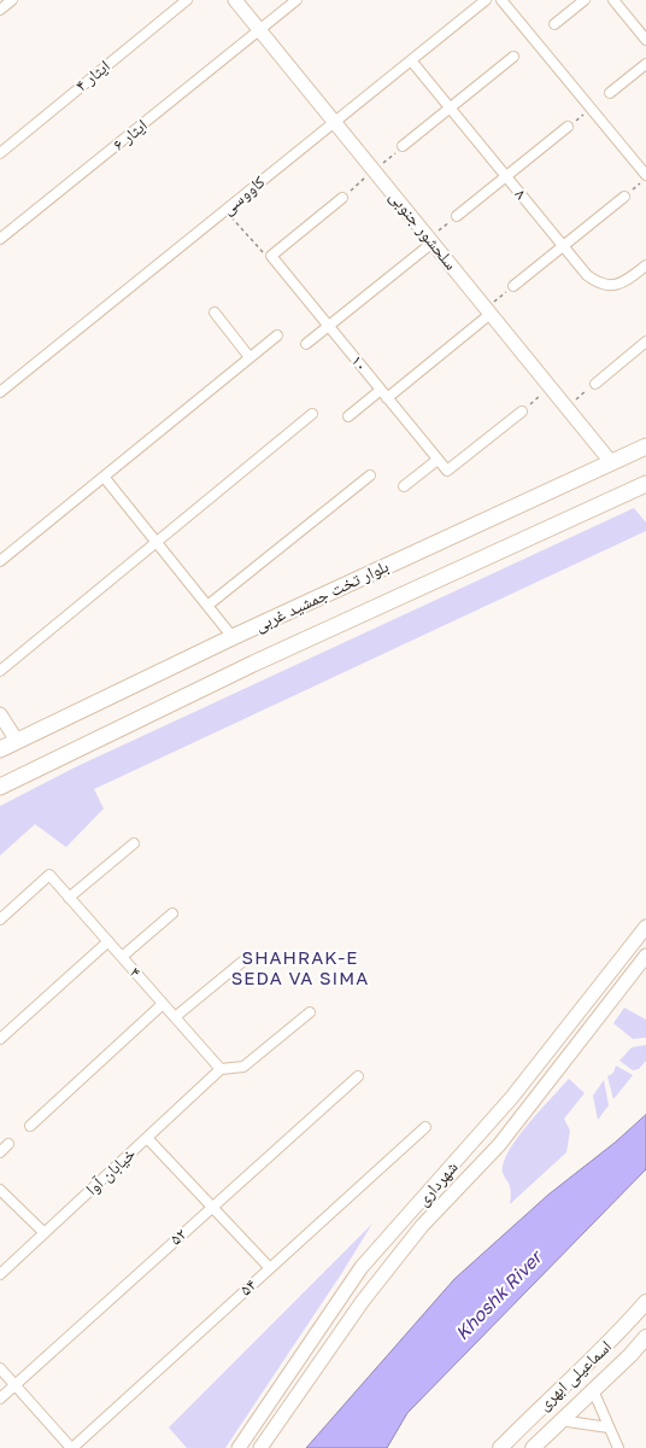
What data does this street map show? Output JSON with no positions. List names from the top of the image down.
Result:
{
  "streets": {
    "main road": ["بلوار تخت جمشید غربی", "اسماعیلی ابهری"],
    "street": [
      "ایثار ۴",
      "ایثار ۶",
      "۸",
      "کاووسی",
      "سلحشور جنوبی",
      "۱۰",
      "۴",
      "خیابان آوا",
      "شهرداری",
      "۵۲",
      "۵۴"
    ]
  },
  "crossings": [
    ["ایثار ۶", "سلحشور جنوبی"],
    ["۸", "کاووسی"],
    ["کاووسی", "سلحشور جنوبی"],
    ["سلحشور جنوبی", "بلوار تخت جمشید غربی"],
    ["۴", "خیابان آوا"]
  ],
  "districts": ["SHAHRAK-E SEDA VA SIMA"],
  "water": ["Khoshk River"]
}
